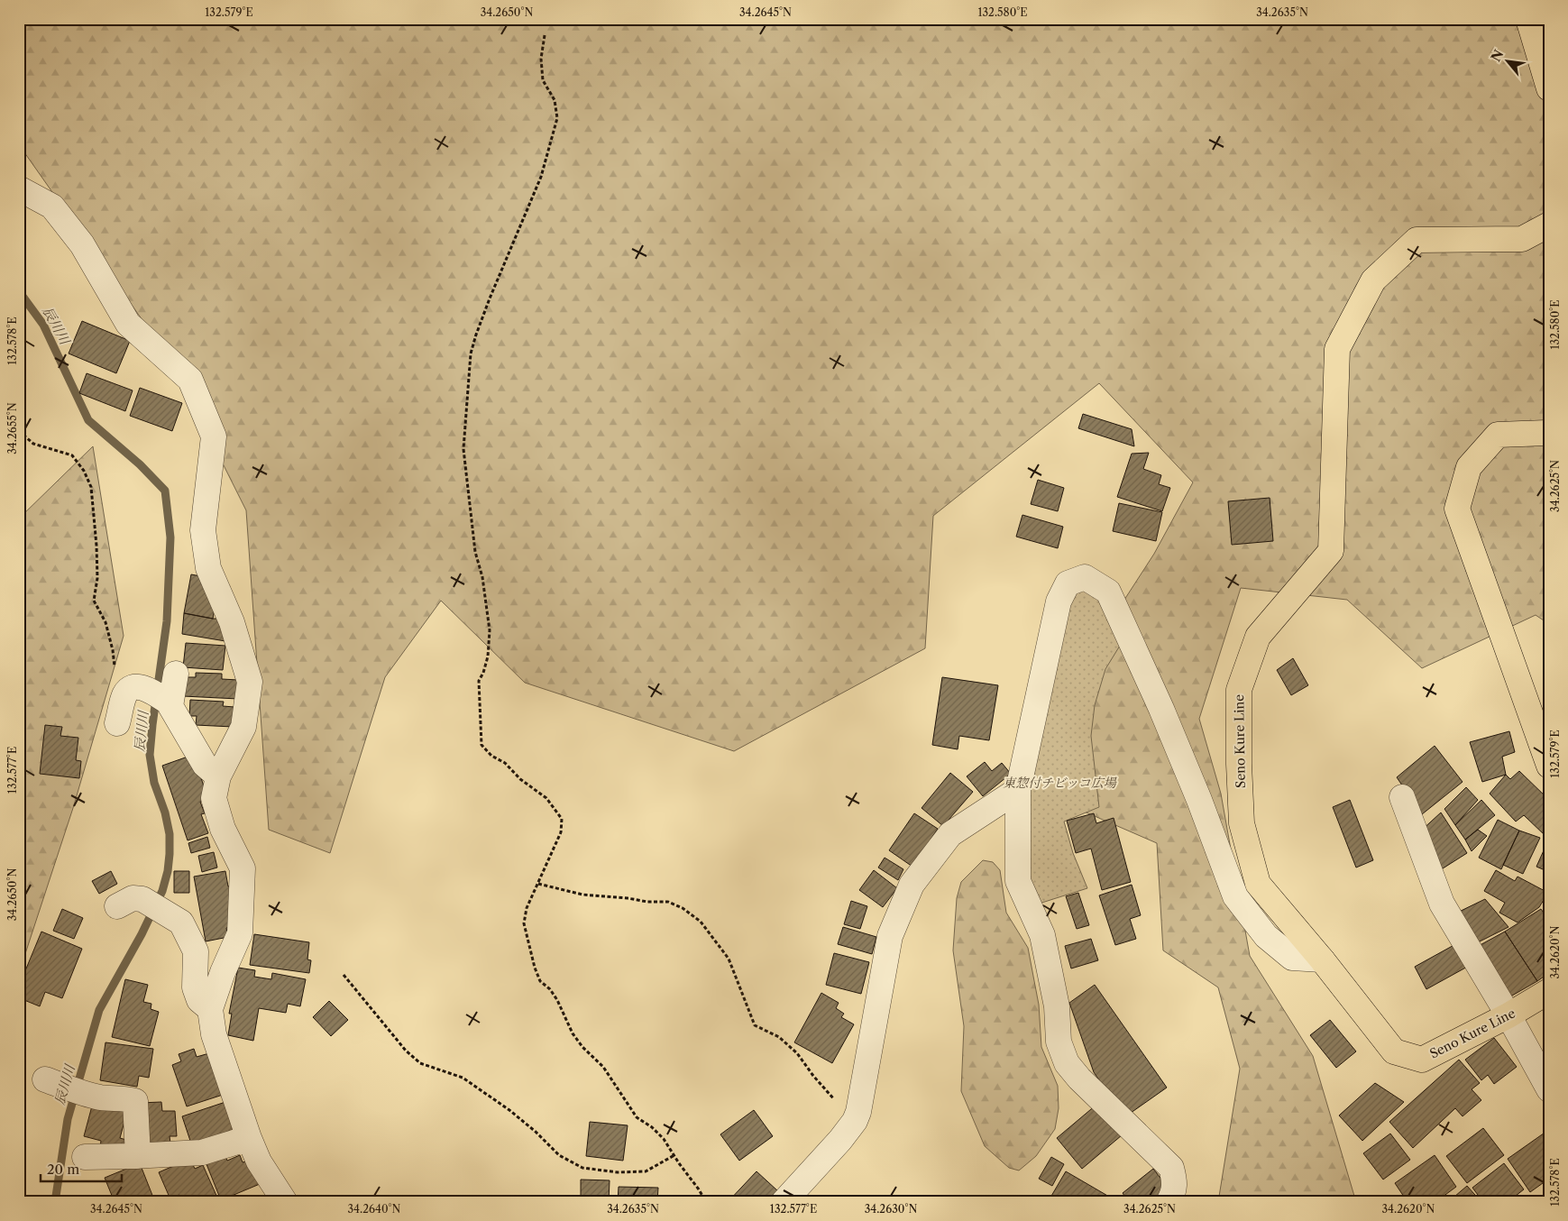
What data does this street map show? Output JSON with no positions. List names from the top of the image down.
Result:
{
  "streets": {
    "main road": ["Seno Kure Line"]
  },
  "water": ["辰川川"],
  "parks": ["東惣付チビッコ広場"],
  "scale_bar": "20 m",
  "north": "top left",
  "coordinates": [
    "132.579°E",
    "34.2650°N",
    "34.2645°N",
    "132.580°E",
    "34.2635°N",
    "132.578°E",
    "34.2655°N",
    "34.2625°N",
    "132.577°E",
    "34.2620°N",
    "34.2640°N",
    "34.2630°N"
  ]
}
